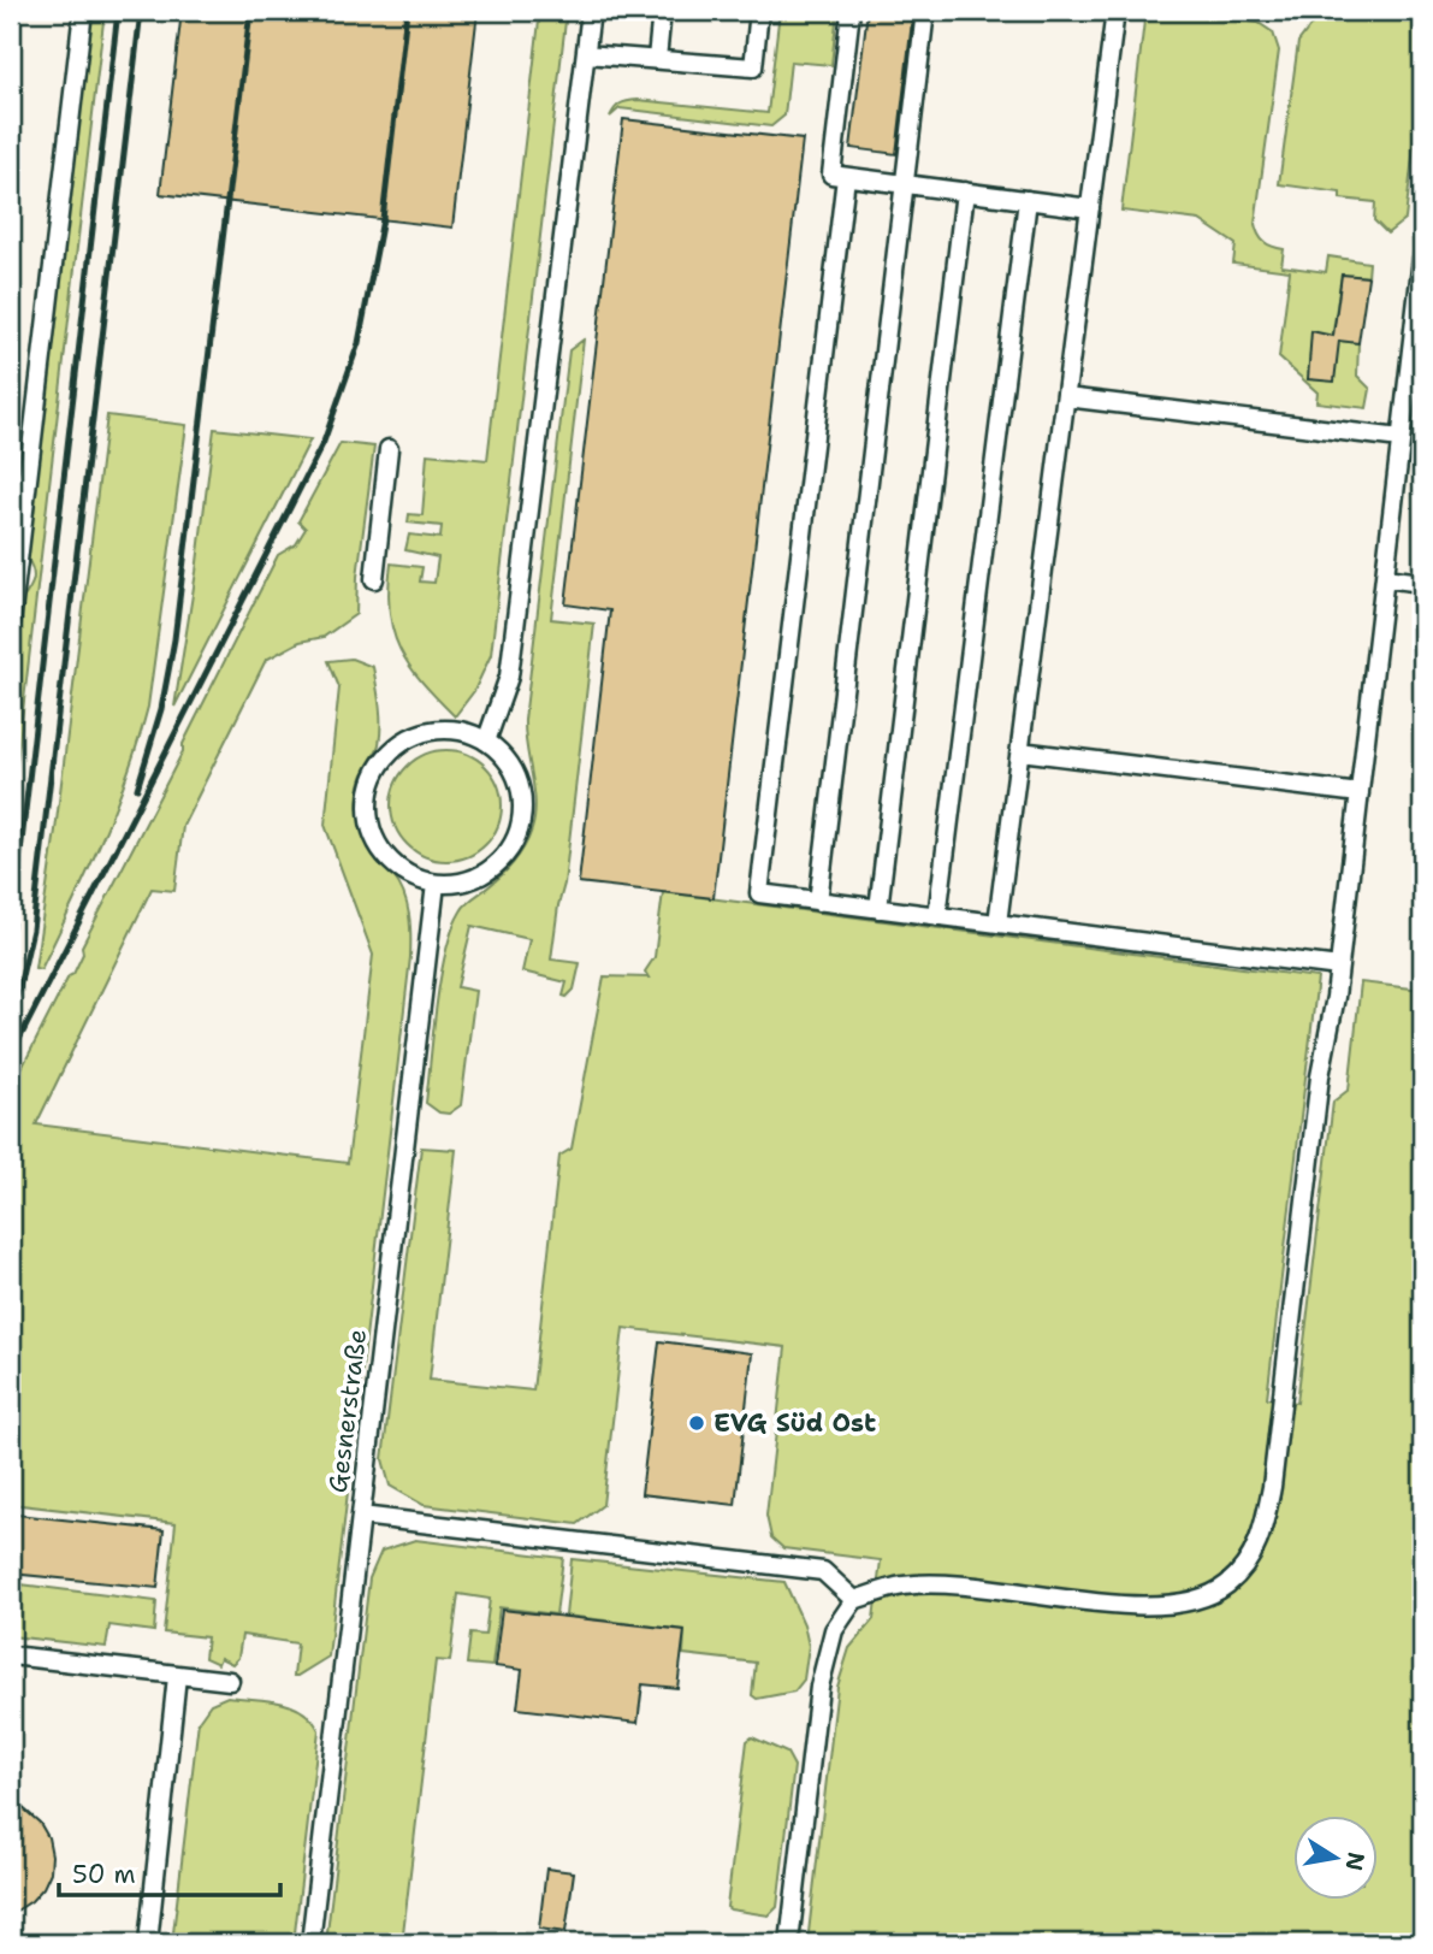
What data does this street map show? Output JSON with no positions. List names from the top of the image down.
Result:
{
  "streets": {
    "lane": ["Gesnerstraße"]
  },
  "places": ["EVG Süd Ost"],
  "scale_bar": "50 m",
  "north": "right"
}
